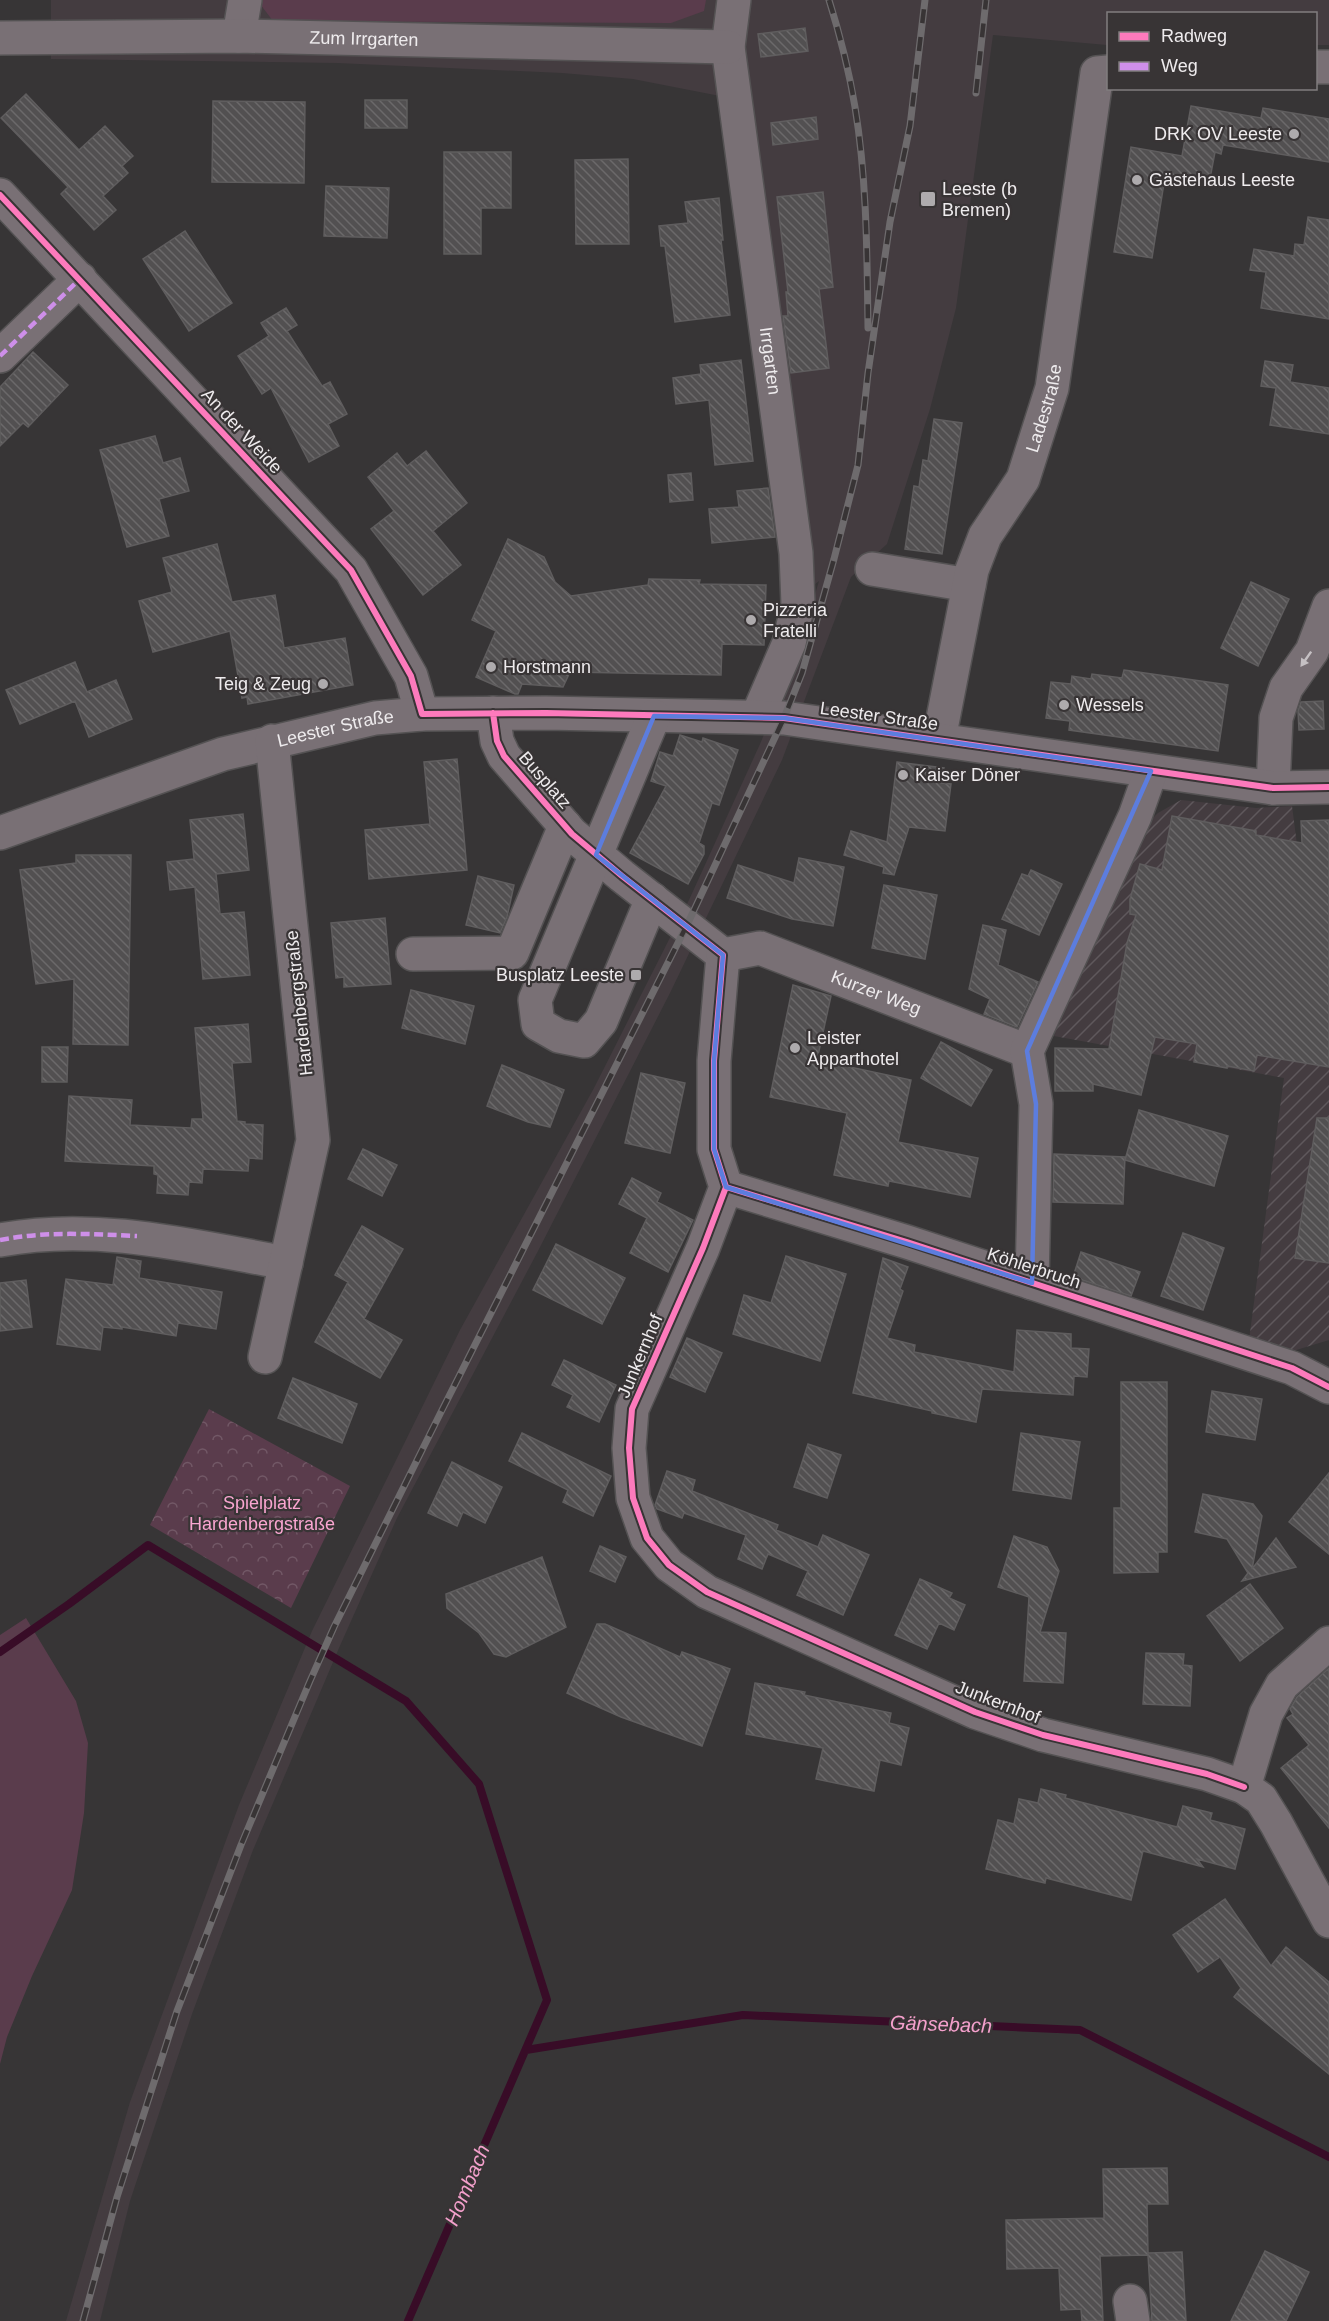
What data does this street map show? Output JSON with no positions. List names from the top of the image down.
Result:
{
  "streets": {
    "street": [
      "Zum Irrgarten",
      "Irrgarten",
      "Ladestraße",
      "An der Weide",
      "Leester Straße",
      "Busplatz",
      "Kurzer Weg",
      "Hardenbergstraße",
      "Köhlerbruch",
      "Junkernhof"
    ]
  },
  "crossings": [
    ["Zum Irrgarten", "Irrgarten"],
    ["Irrgarten", "Leester Straße"],
    ["Ladestraße", "Leester Straße"],
    ["An der Weide", "Leester Straße"],
    ["Leester Straße", "Busplatz"],
    ["Leester Straße", "Hardenbergstraße"],
    ["Köhlerbruch", "Junkernhof"]
  ],
  "water": ["Gänsebach", "Hombach"],
  "parks": ["Spielplatz Hardenbergstraße"],
  "places": {
    "other": [
      "DRK OV Leeste",
      "Gästehaus Leeste",
      "Pizzeria Fratelli",
      "Horstmann",
      "Teig & Zeug",
      "Wessels",
      "Kaiser Döner",
      "Leister Apparthotel"
    ],
    "transit": ["Leeste (b Bremen)", "Busplatz Leeste"]
  },
  "legend": ["Radweg", "Weg"]
}
